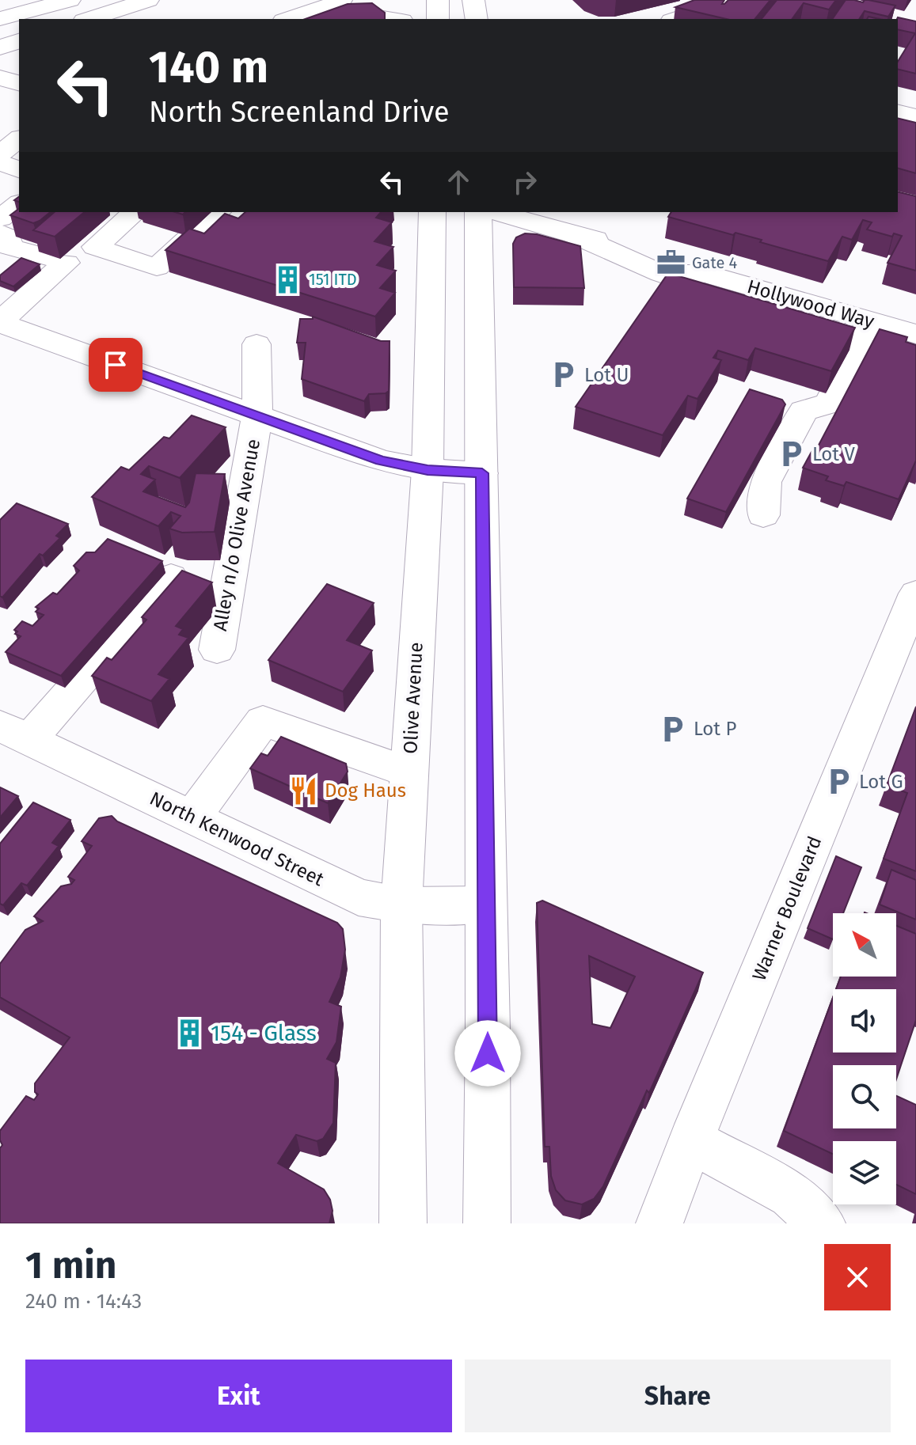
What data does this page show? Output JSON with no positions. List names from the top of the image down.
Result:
{
  "streets": {
    "main road": [
      "Hollywood Way",
      "Alley n/o Olive Avenue",
      "Olive Avenue",
      "North Kenwood Street",
      "Warner Boulevard"
    ]
  },
  "crossings": [
    ["Olive Avenue", "North Kenwood Street"]
  ],
  "places": {
    "office": ["Gate 4"],
    "building": ["151 ITD", "154 - Glass"],
    "parking": [
      "Lot U",
      "Lot V",
      "Lot P",
      "Lot G"
    ],
    "restaurant": ["Dog Haus"]
  },
  "north": "top left",
  "page": {
    "turn": ["140 m", "North Screenland Drive"],
    "heading": ["1 min", "240 m · 14:43"],
    "buttons": ["Exit", "Share"]
  }
}
